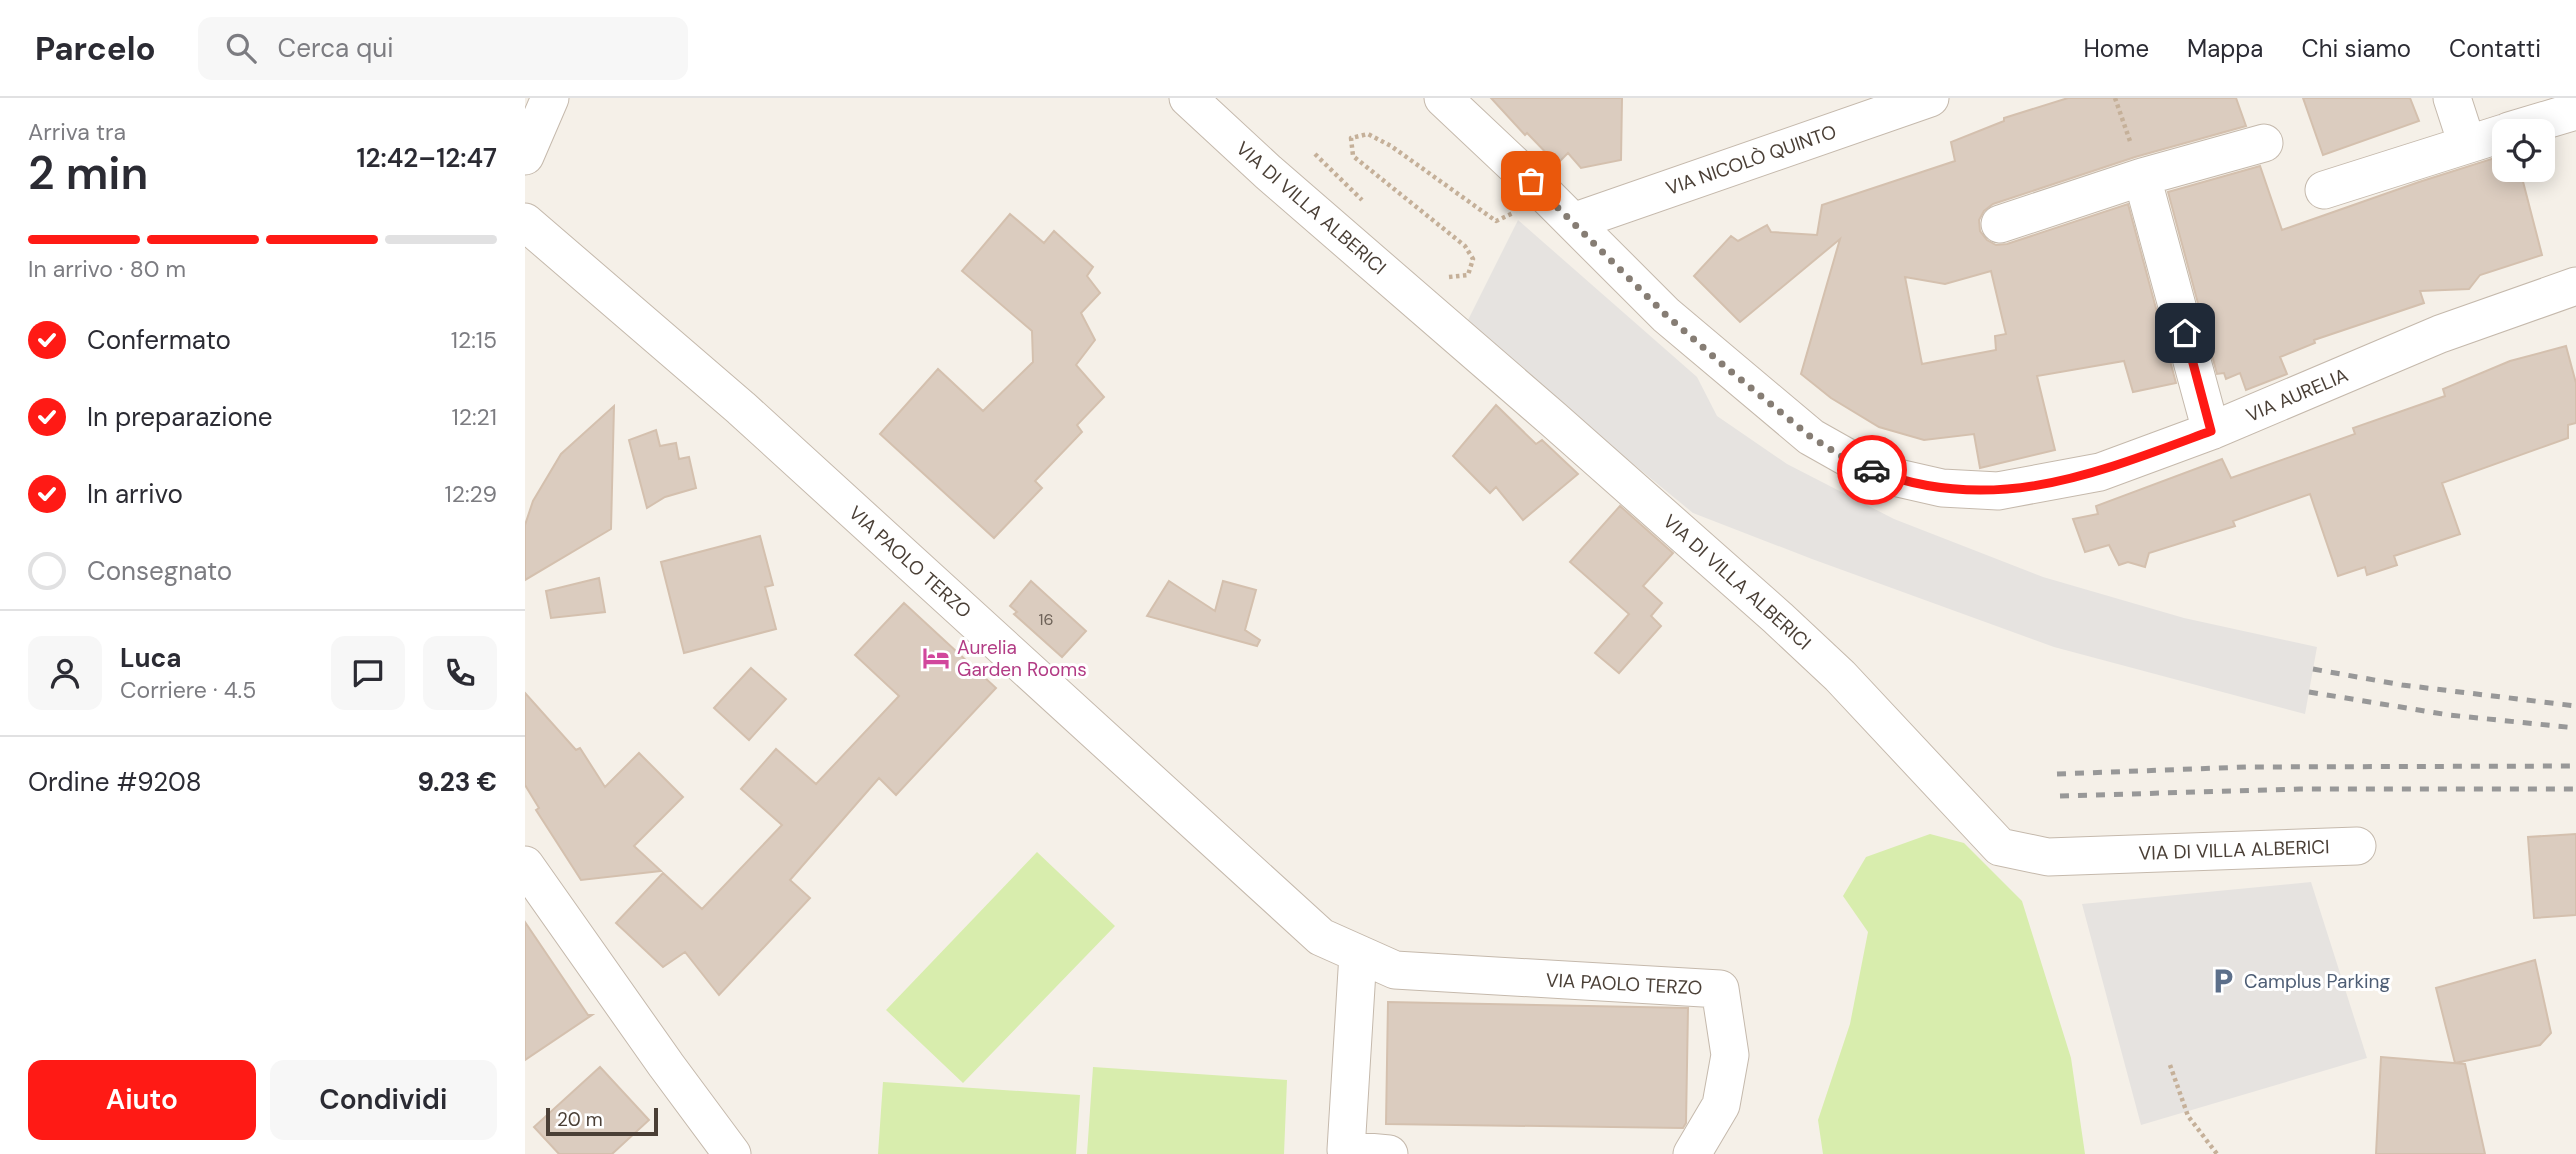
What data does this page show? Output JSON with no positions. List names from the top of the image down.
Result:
{
  "streets": {
    "street": [
      "VIA NICOLÒ QUINTO",
      "VIA DI VILLA ALBERICI",
      "VIA AURELIA",
      "VIA PAOLO TERZO"
    ]
  },
  "crossings": [
    ["VIA NICOLÒ QUINTO", "VIA AURELIA"]
  ],
  "places": {
    "hotel": ["Aurelia Garden Rooms"],
    "parking": ["Camplus Parking"]
  },
  "house_numbers": ["16"],
  "scale_bar": "20 m",
  "page": {
    "header": "Parcelo",
    "search": "Cerca qui",
    "nav": [
      "Home",
      "Mappa",
      "Chi siamo",
      "Contatti"
    ],
    "heading": ["2 min", "Arriva tra", "12:42–12:47"],
    "panel": [
      "Luca",
      "Corriere · 4.5",
      "Ordine #9208",
      "9.23 €"
    ],
    "bar": "In arrivo · 80 m",
    "list": [
      ["Confermato", "12:15"],
      ["In preparazione", "12:21"],
      ["In arrivo", "12:29"],
      "Consegnato"
    ],
    "buttons": ["Aiuto", "Condividi"],
    "scale": "20 m"
  }
}
